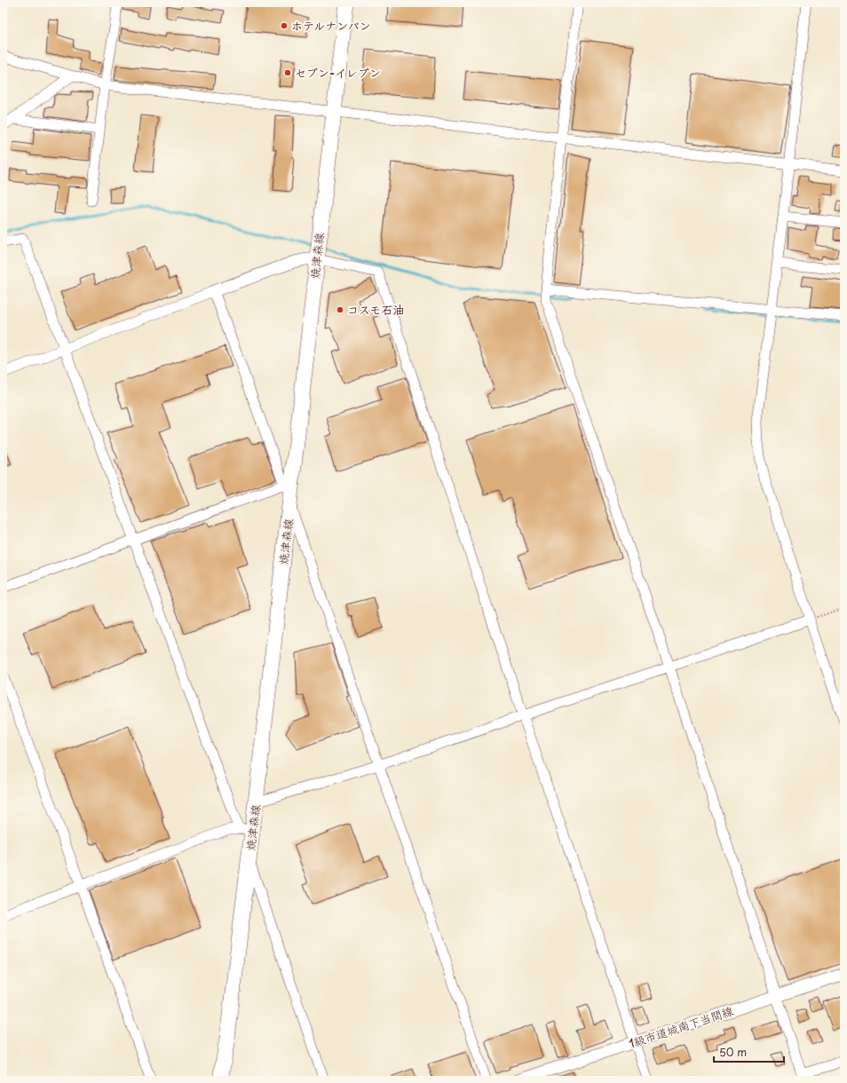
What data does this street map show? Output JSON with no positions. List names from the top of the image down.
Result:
{
  "streets": {
    "main road": ["焼津森線"],
    "street": ["1級市道城南下当間線"]
  },
  "places": ["ホテルナンバン", "セブン-イレブン", "コスモ石油"],
  "scale_bar": "50 m"
}
